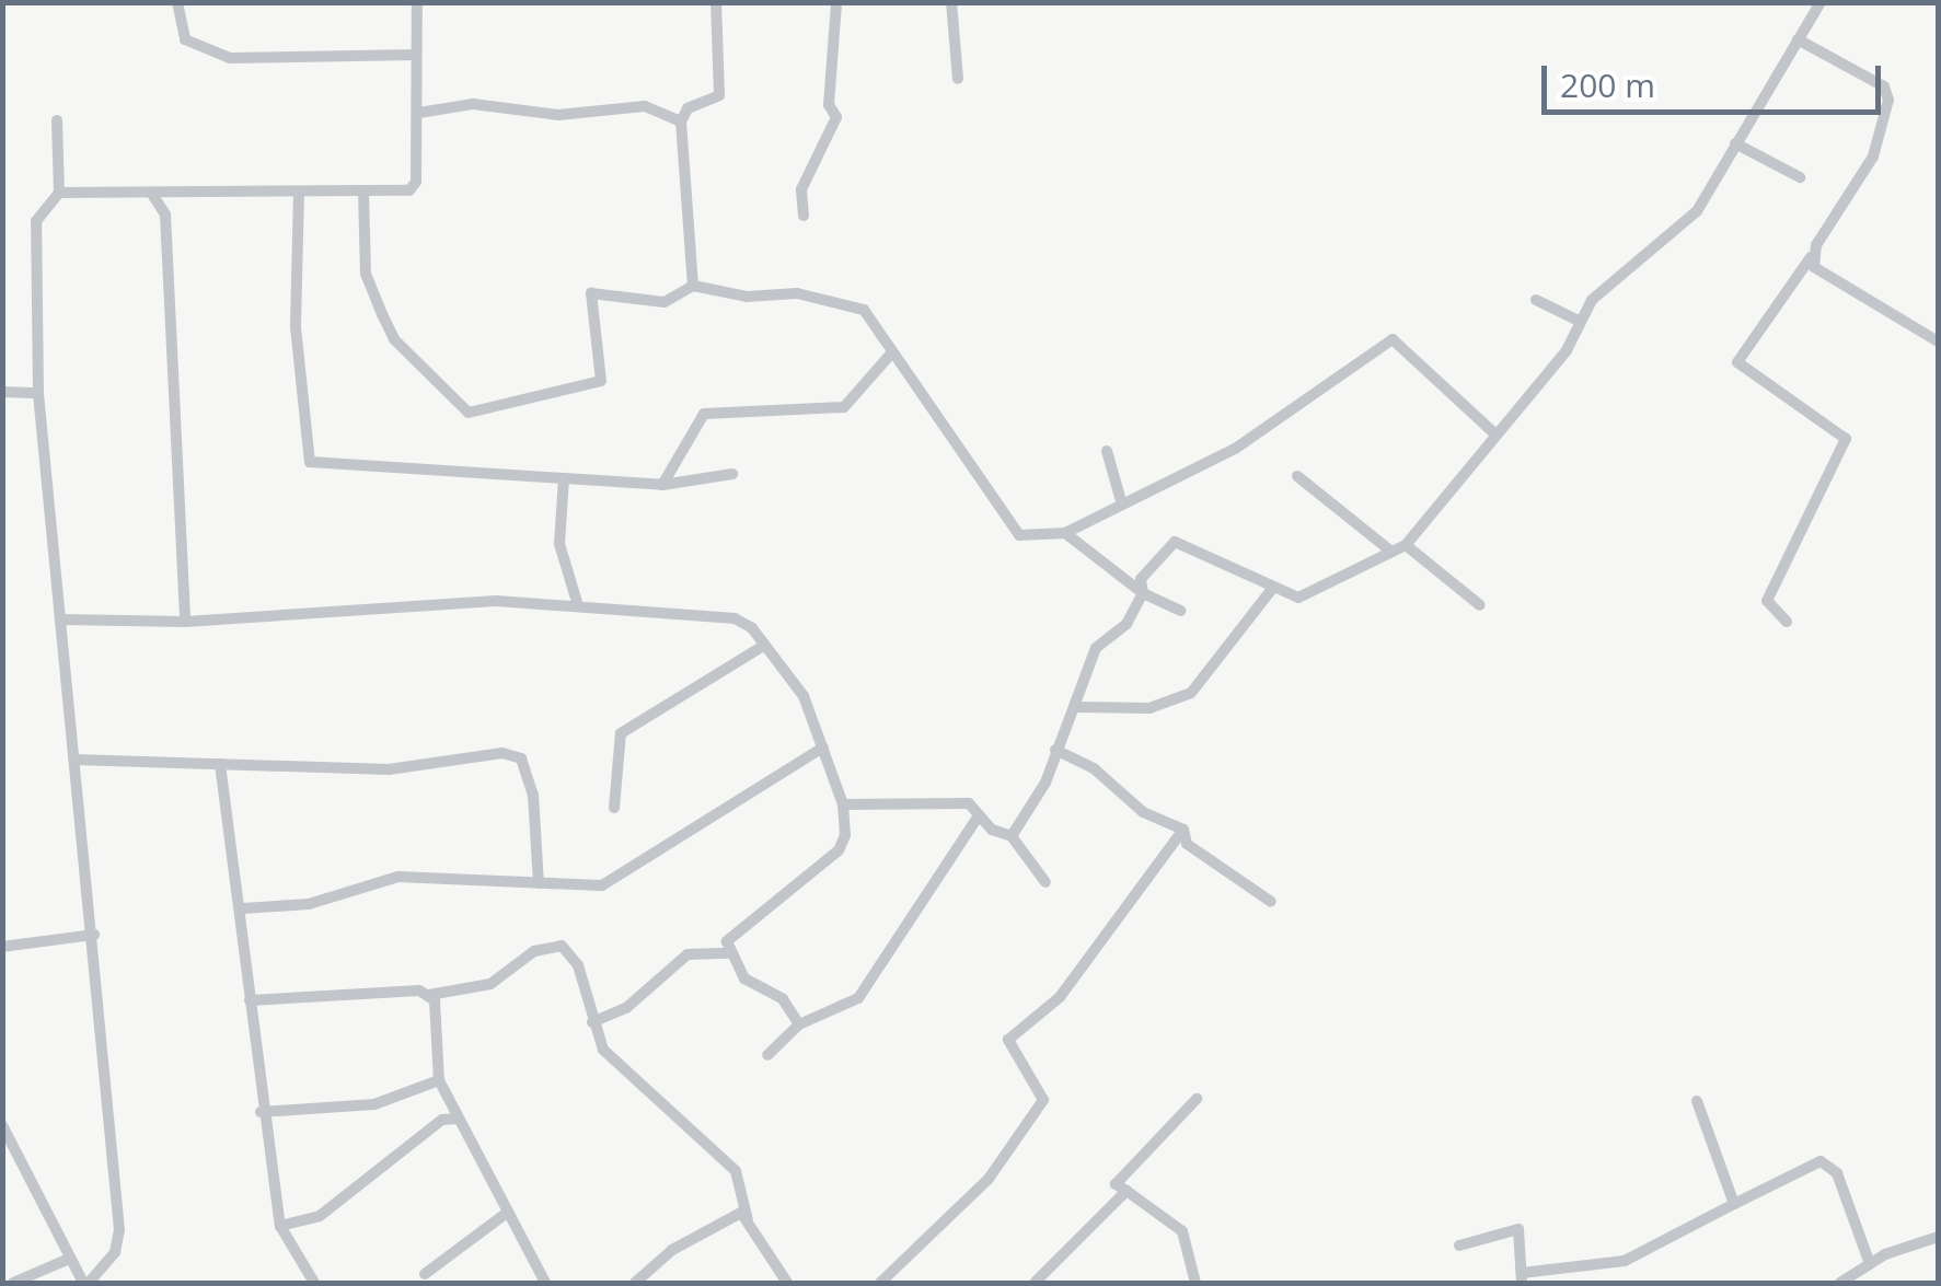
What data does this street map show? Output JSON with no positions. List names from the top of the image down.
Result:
{
  "scale_bar": "200 m"
}
